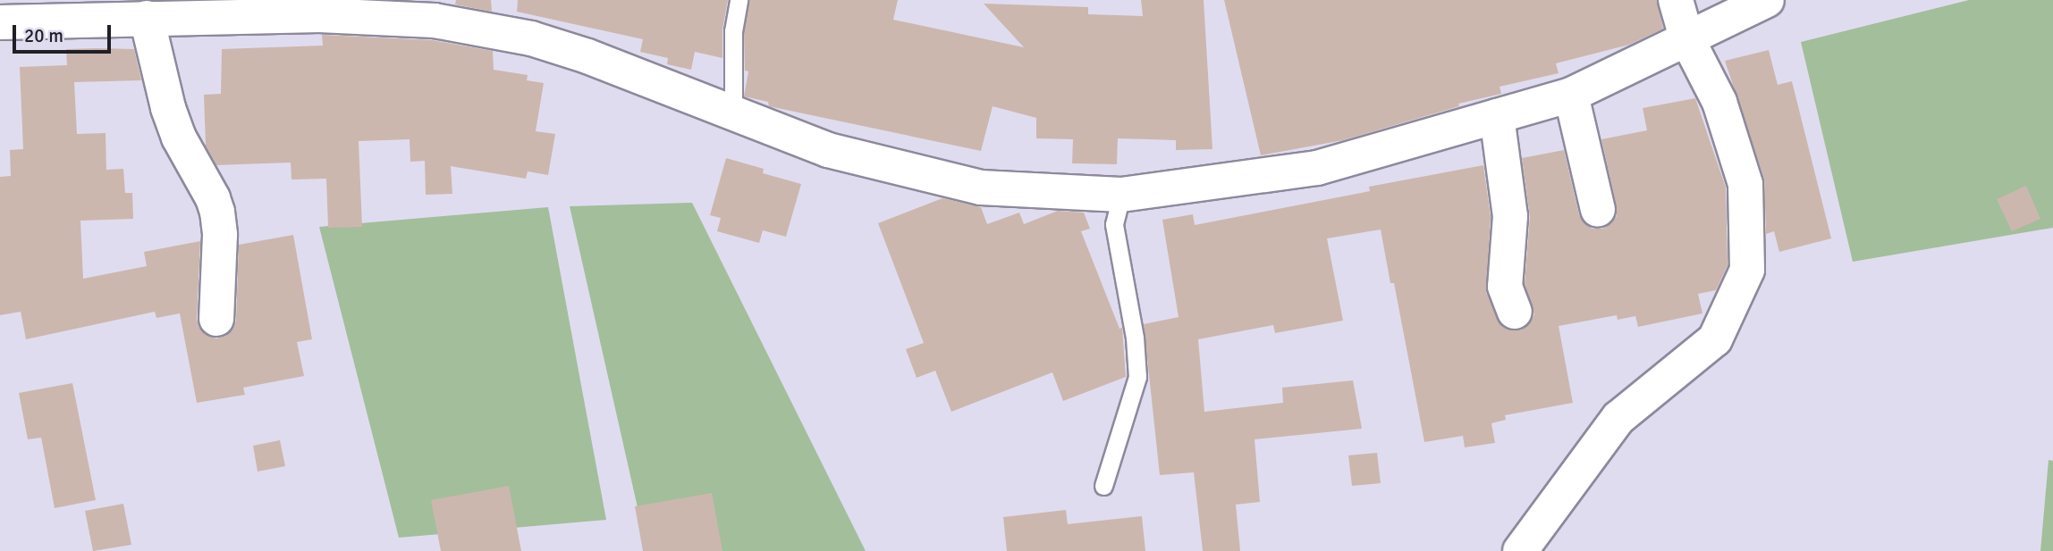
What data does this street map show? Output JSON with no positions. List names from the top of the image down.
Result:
{
  "scale_bar": "20 m"
}
